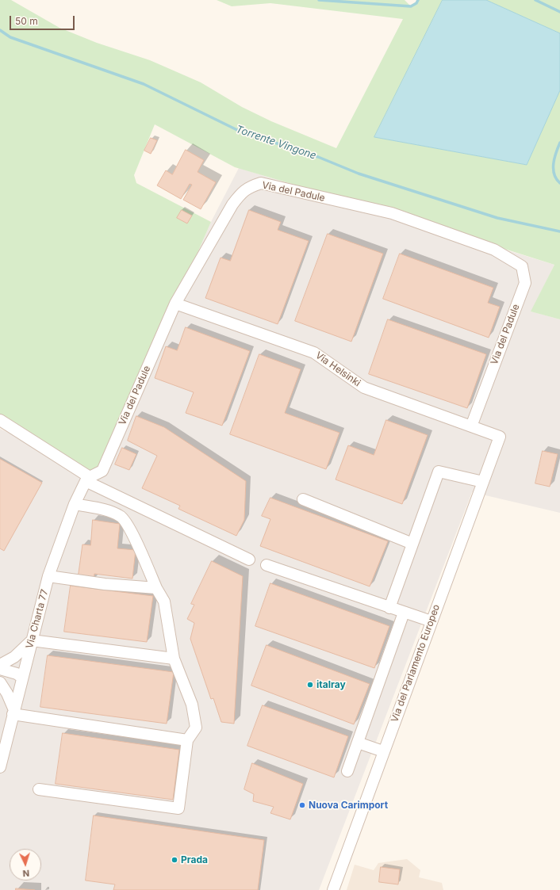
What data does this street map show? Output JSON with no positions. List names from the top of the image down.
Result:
{
  "streets": {
    "street": [
      "Via del Padule",
      "Via Helsinki",
      "Via Charta 77",
      "Via del Parlamento Europeo"
    ]
  },
  "crossings": [
    ["Via del Padule", "Via Helsinki"],
    ["Via del Padule", "Via Charta 77"],
    ["Via Helsinki", "Via del Parlamento Europeo"]
  ],
  "water": ["Torrente Vingone"],
  "places": ["italray", "Nuova Carimport", "Prada"],
  "scale_bar": "50 m",
  "north": "bottom"
}
